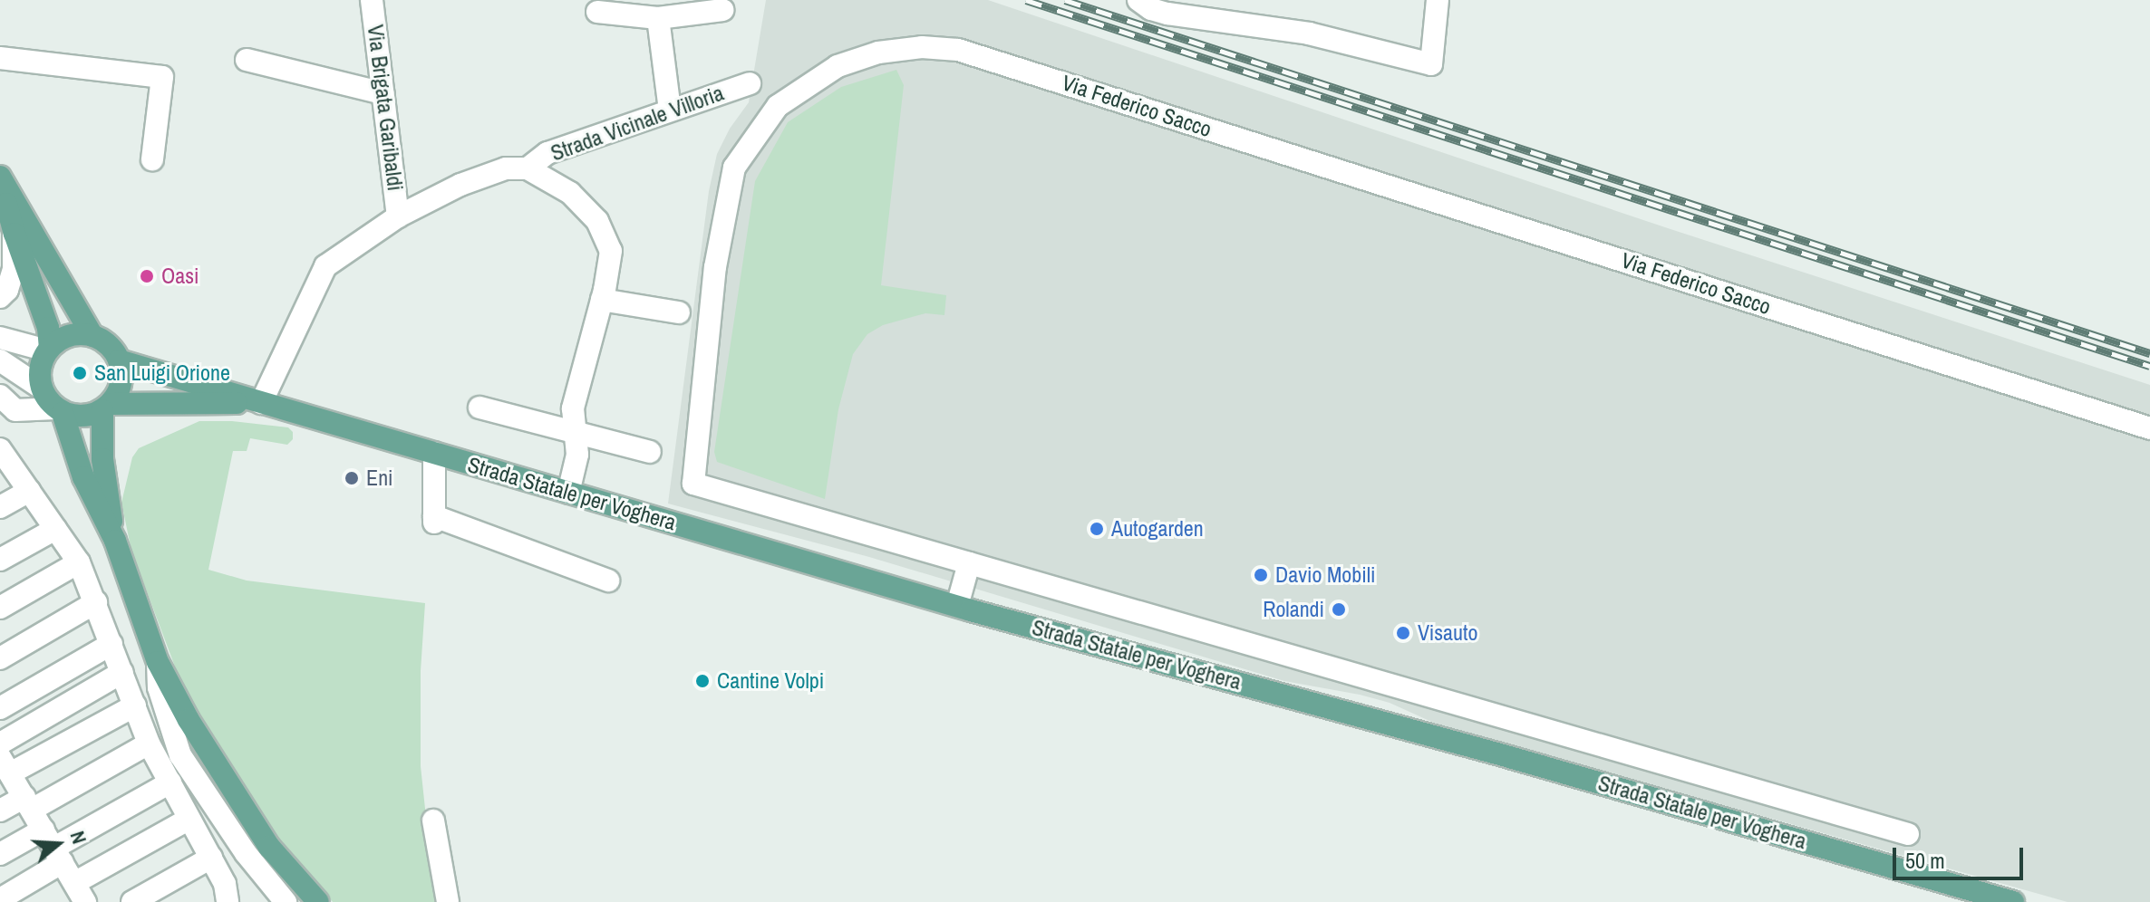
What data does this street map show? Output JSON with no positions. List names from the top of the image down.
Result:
{
  "streets": {
    "main road": ["Strada Statale per Voghera"],
    "street": ["Via Federico Sacco", "Via Brigata Garibaldi", "Strada Vicinale Villoria"]
  },
  "crossings": [
    ["Via Brigata Garibaldi", "Strada Vicinale Villoria"],
    ["Strada Vicinale Villoria", "Strada Statale per Voghera"]
  ],
  "places": [
    "Oasi",
    "San Luigi Orione",
    "Eni",
    "Autogarden",
    "Davio Mobili",
    "Rolandi",
    "Visauto",
    "Cantine Volpi"
  ],
  "scale_bar": "50 m",
  "north": "right"
}
